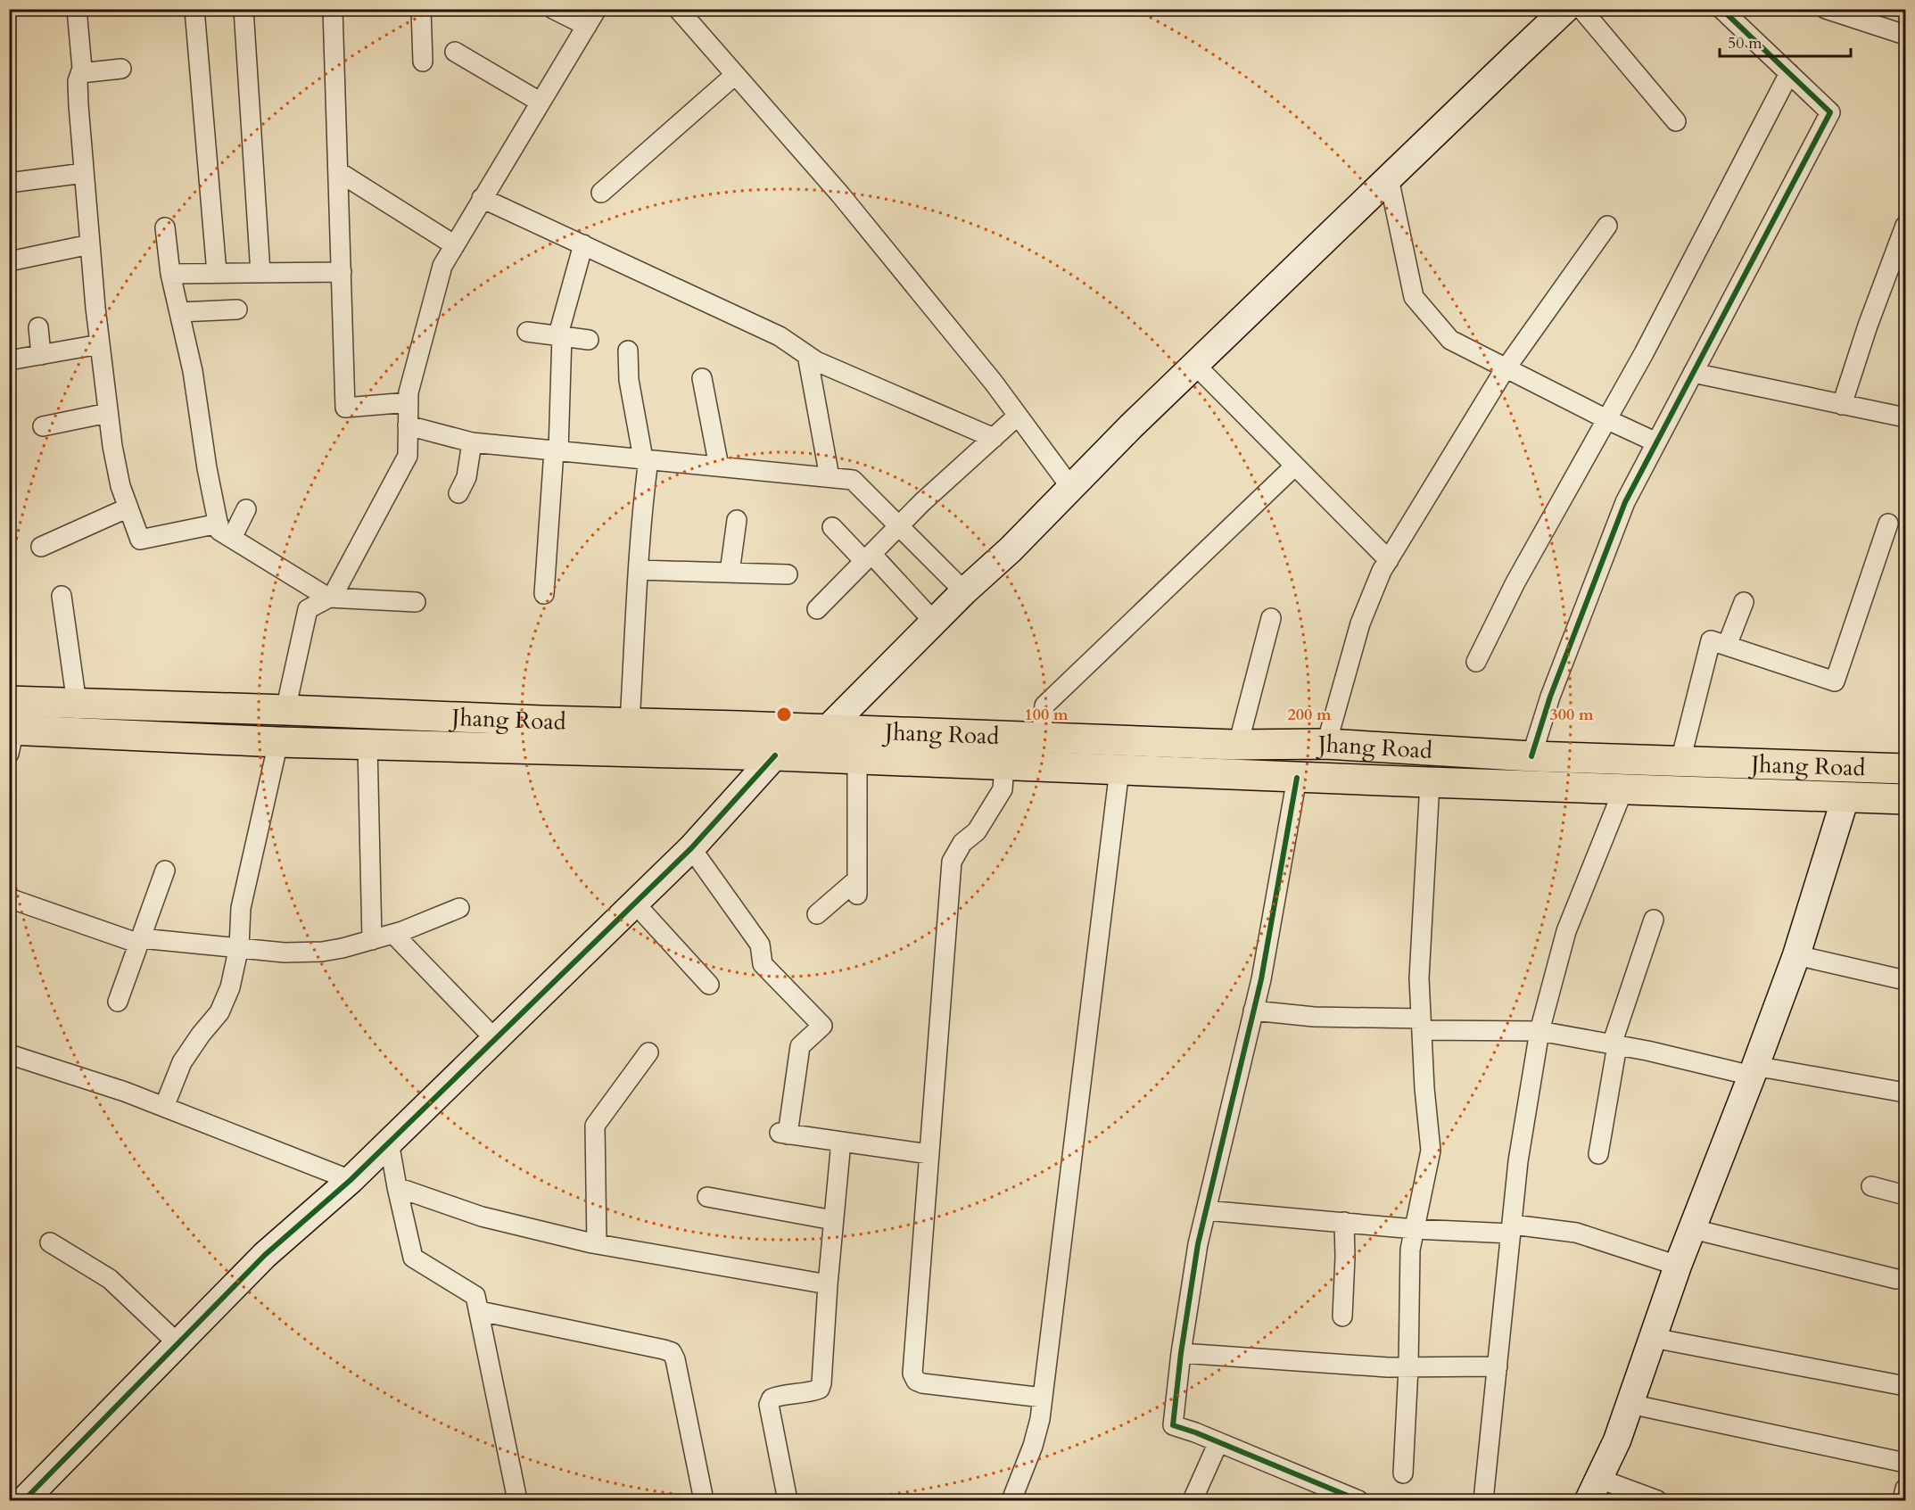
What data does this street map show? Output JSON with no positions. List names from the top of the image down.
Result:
{
  "streets": {
    "main road": ["Jhang Road"]
  },
  "scale_bar": "50 m",
  "rings": ["100 m", "200 m", "300 m"]
}
